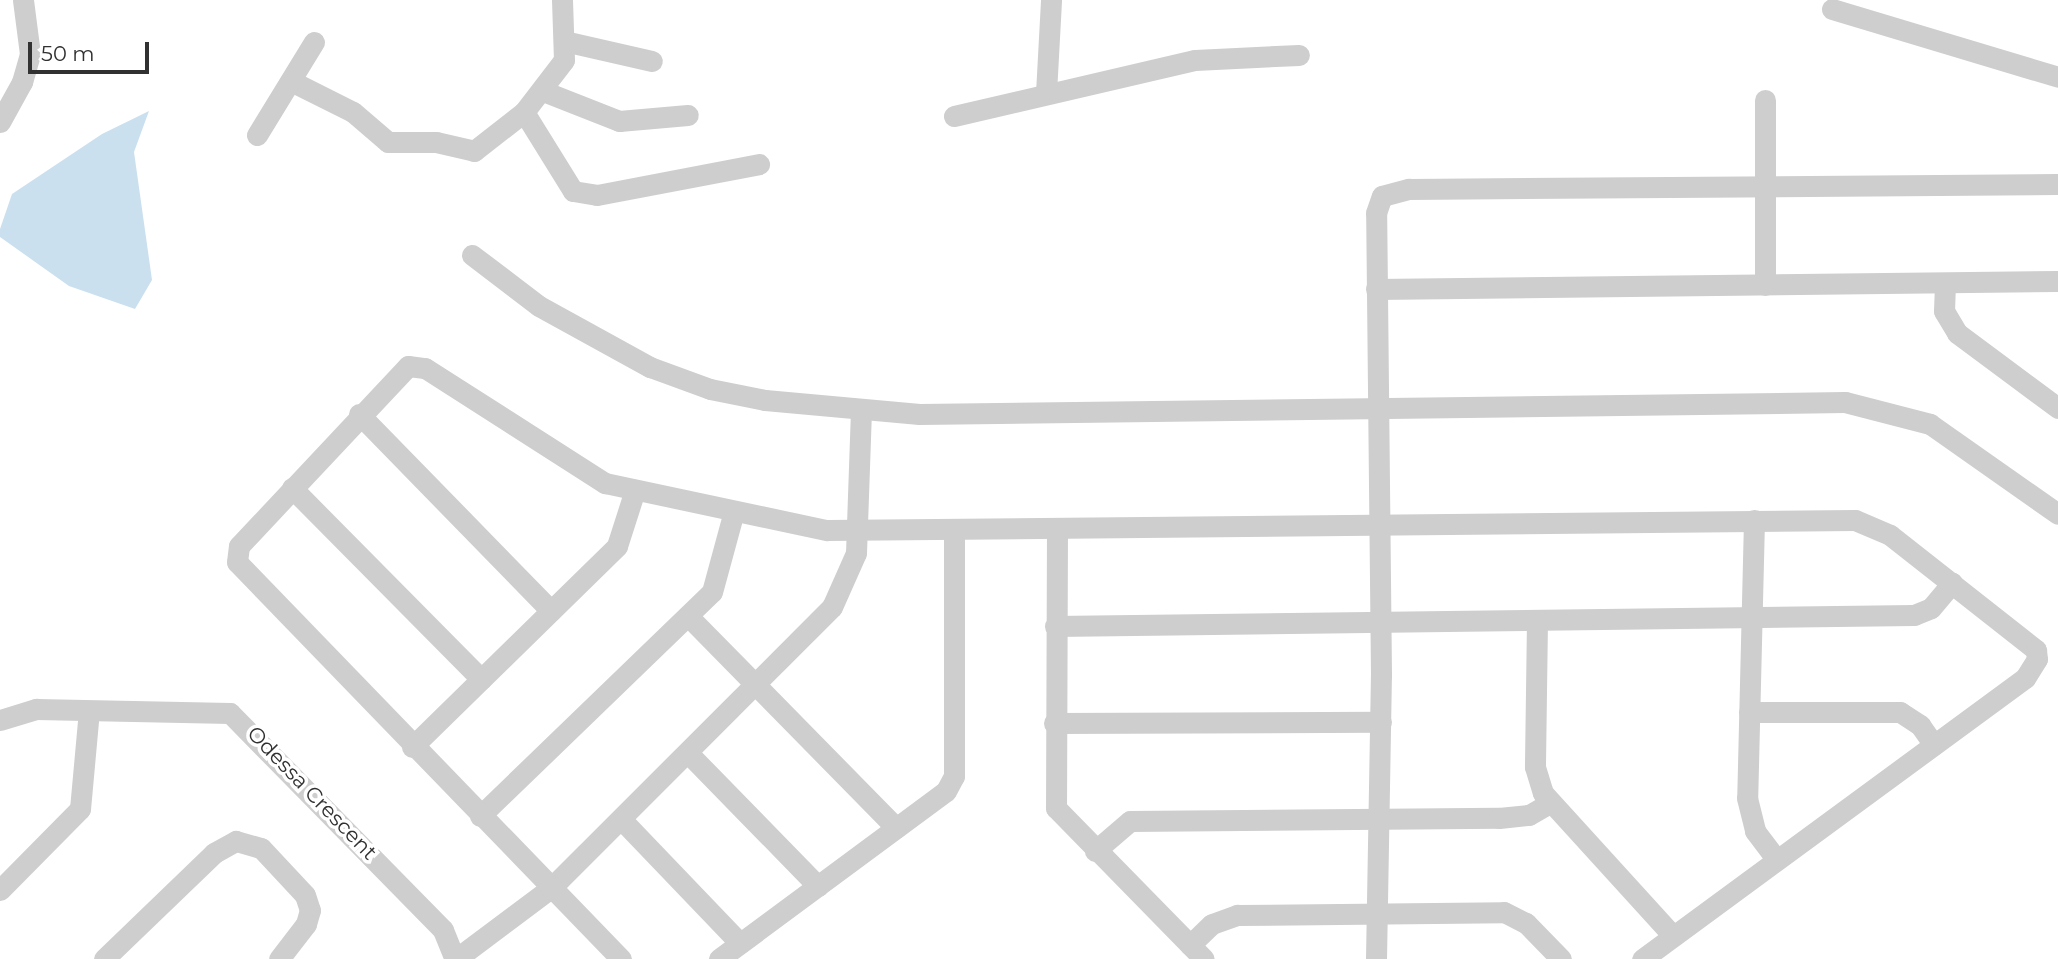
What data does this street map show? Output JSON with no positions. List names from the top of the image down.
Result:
{
  "streets": {
    "street": ["Odessa Crescent"]
  },
  "scale_bar": "50 m"
}
